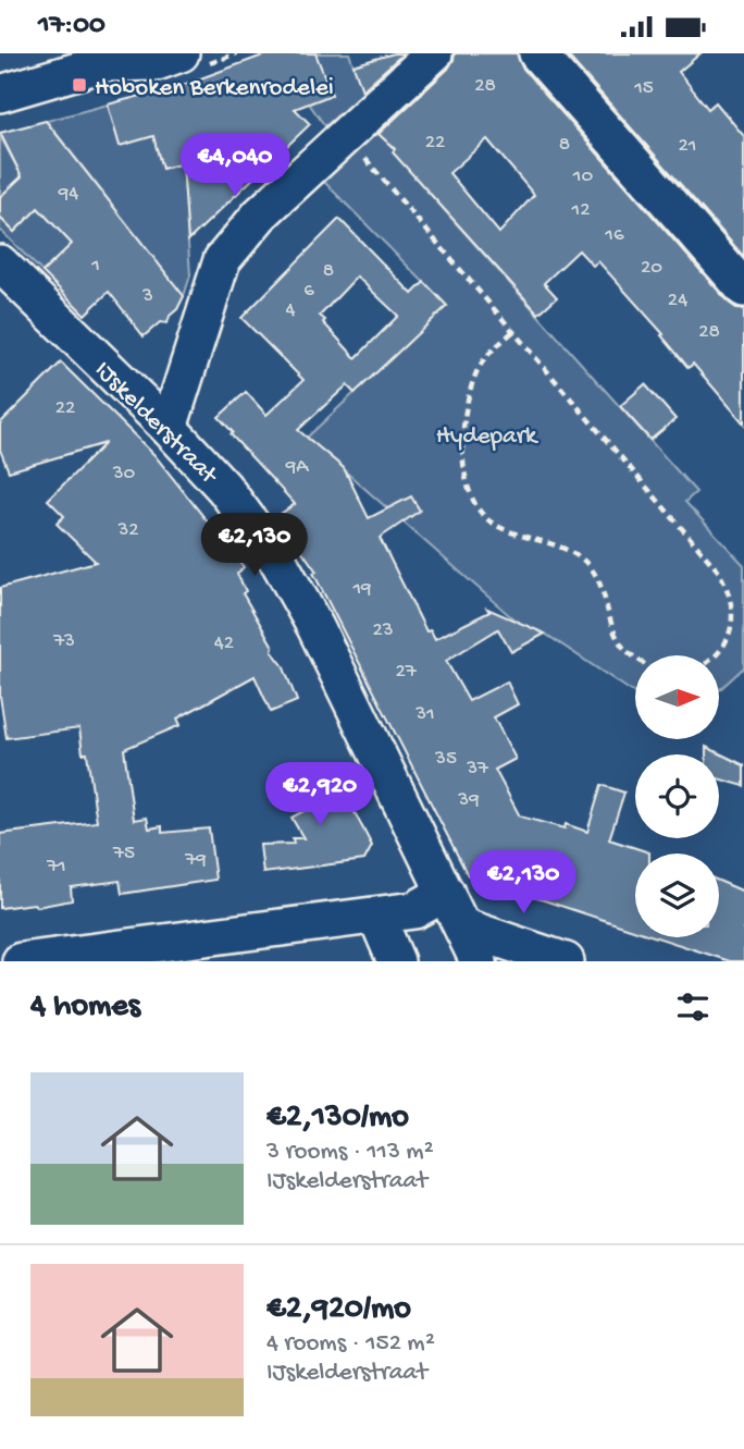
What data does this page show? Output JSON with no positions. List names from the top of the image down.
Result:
{
  "streets": {
    "street": ["IJskelderstraat"]
  },
  "parks": ["Hydepark"],
  "places": {
    "transit": ["Hoboken Berkenrodelei"]
  },
  "house_numbers": [
    "28",
    "15",
    "22",
    "8",
    "21",
    "10",
    "94",
    "12",
    "16",
    "1",
    "20",
    "8",
    "6",
    "3",
    "24",
    "4",
    "28",
    "22",
    "9A",
    "30",
    "32",
    "19",
    "23",
    "73",
    "42",
    "27",
    "31",
    "35",
    "37",
    "39",
    "75",
    "79",
    "71"
  ],
  "north": "right",
  "page": {
    "status": "17:00",
    "price": [
      "€4,040",
      "€2,130",
      "€2,920",
      "€2,130"
    ],
    "heading": "4 homes",
    "list": [
      {
        "name": "€2,130/mo",
        "note": "3 rooms · 113 m² · IJskelderstraat"
      },
      {
        "name": "€2,920/mo",
        "note": "4 rooms · 152 m² · IJskelderstraat"
      }
    ]
  }
}
